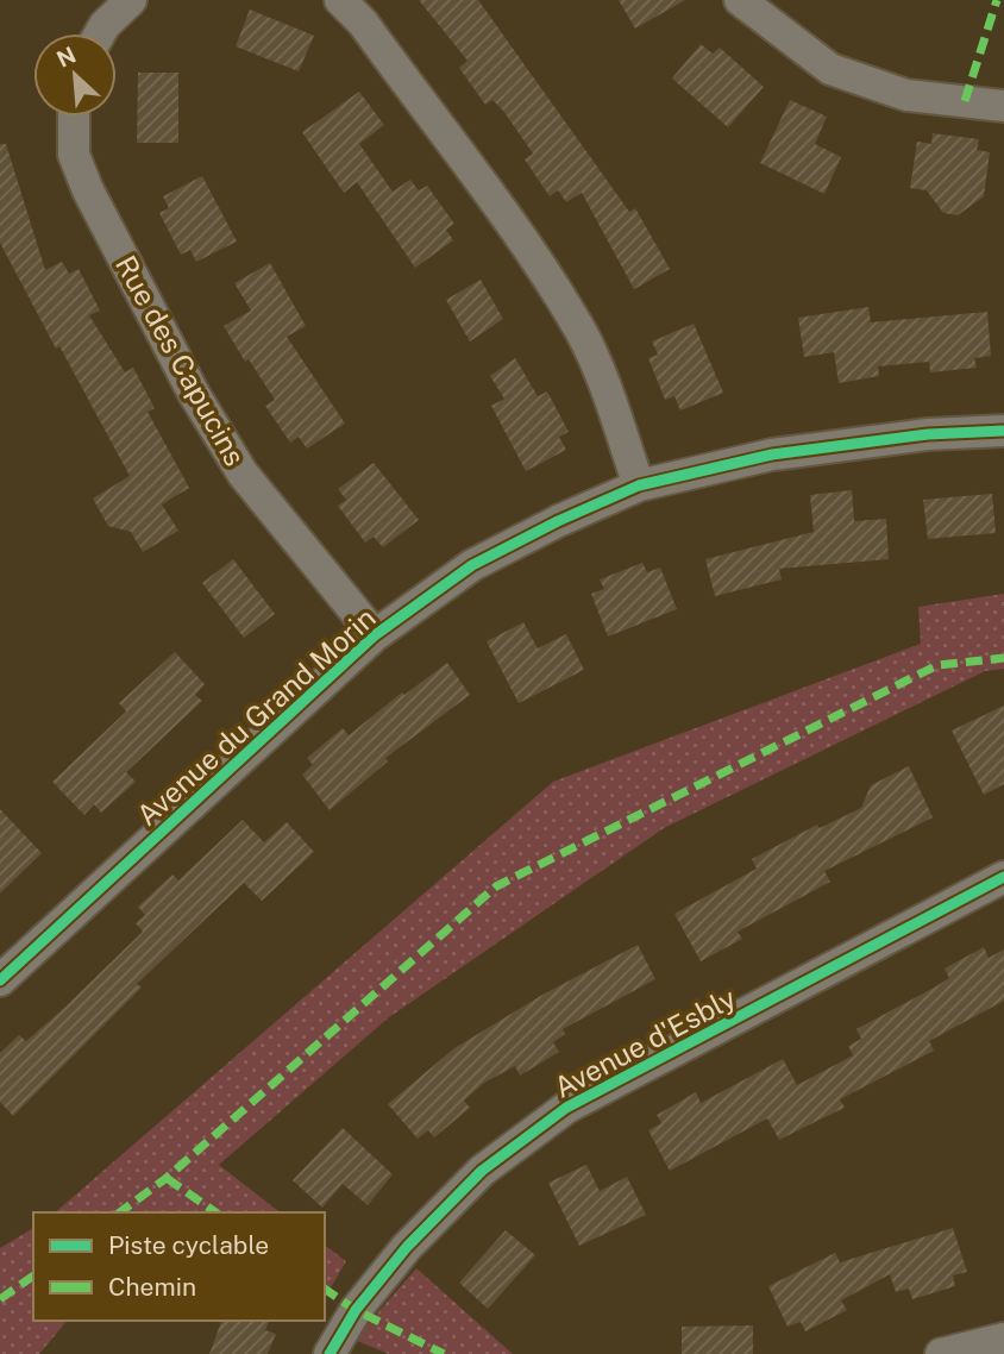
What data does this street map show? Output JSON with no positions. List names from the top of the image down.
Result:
{
  "streets": {
    "street": ["Rue des Capucins", "Avenue du Grand Morin", "Avenue d'Esbly"]
  },
  "crossings": [
    ["Rue des Capucins", "Avenue du Grand Morin"]
  ],
  "legend": ["Piste cyclable", "Chemin"],
  "north": "top left"
}
